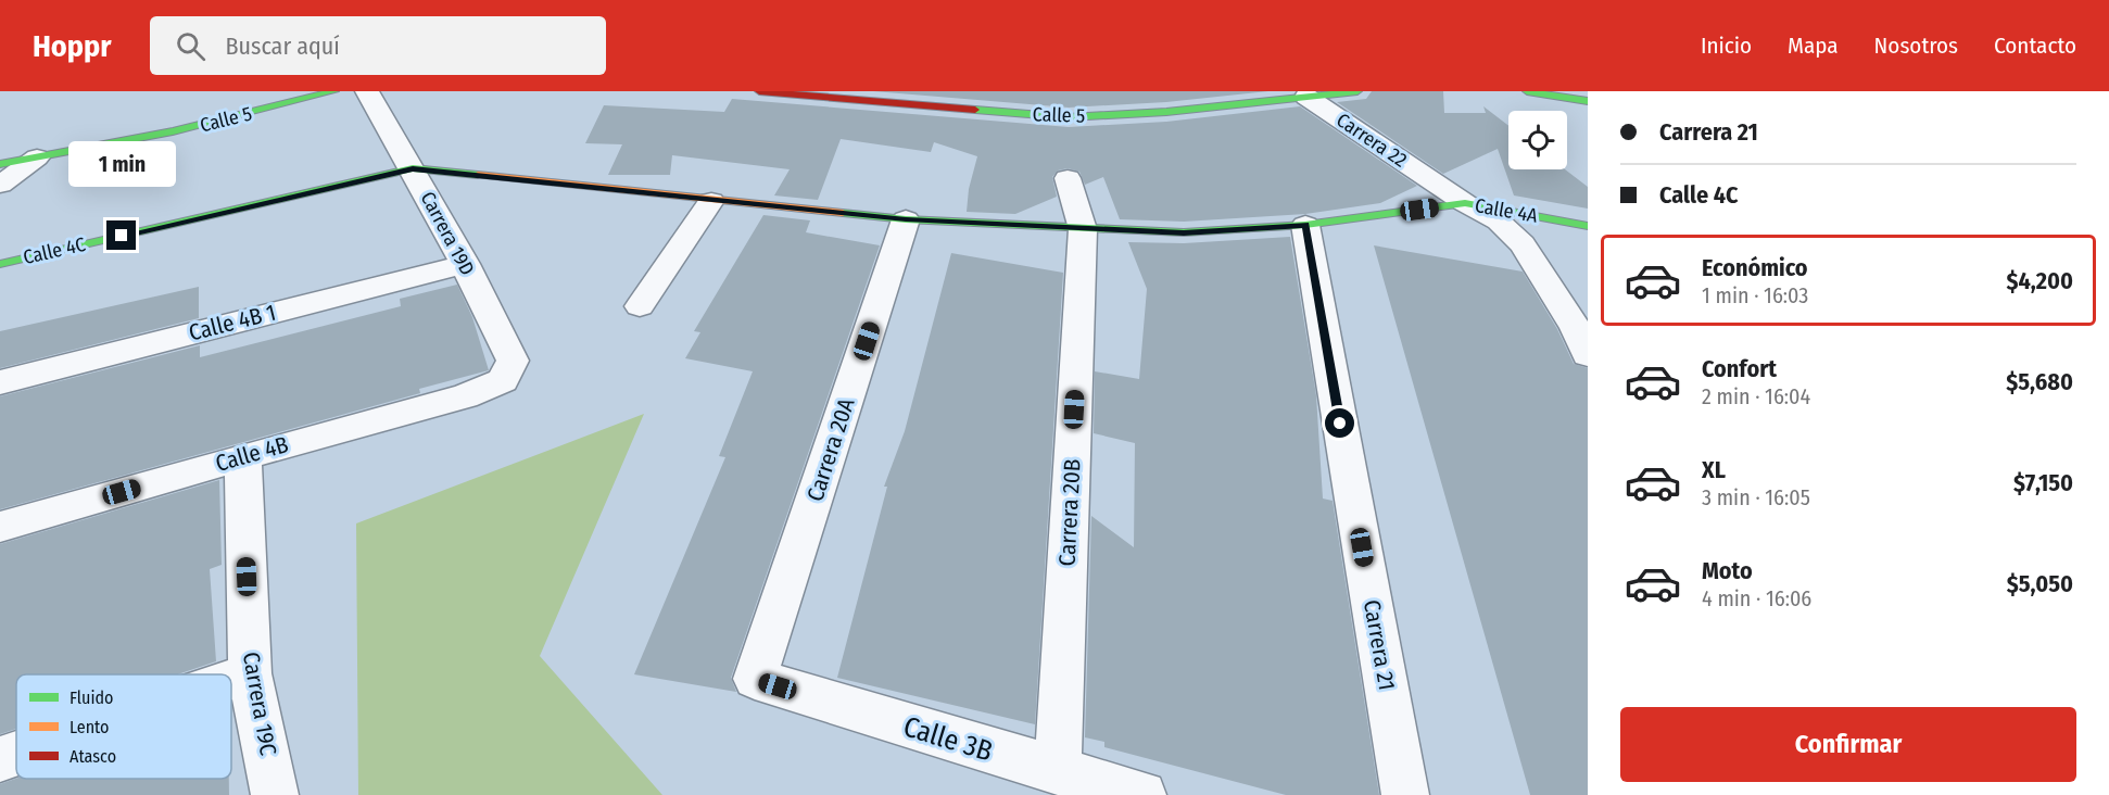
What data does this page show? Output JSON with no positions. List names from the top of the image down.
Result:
{
  "streets": {
    "street": [
      "Calle 5",
      "Carrera 22",
      "Calle 4A",
      "Carrera 19D",
      "Calle 4C",
      "Calle 4B 1",
      "Carrera 20A",
      "Calle 4B",
      "Carrera 20B",
      "Carrera 21",
      "Carrera 19C",
      "Calle 3B"
    ]
  },
  "crossings": [
    ["Calle 5", "Carrera 22"],
    ["Carrera 22", "Calle 4A"],
    ["Calle 4A", "Carrera 19D"],
    ["Calle 4A", "Calle 4C"],
    ["Calle 4A", "Carrera 20A"],
    ["Calle 4A", "Carrera 20B"],
    ["Calle 4A", "Carrera 21"],
    ["Carrera 19D", "Calle 4C"],
    ["Carrera 19D", "Calle 4B 1"],
    ["Carrera 19D", "Calle 4B"],
    ["Carrera 20A", "Calle 3B"],
    ["Calle 4B", "Carrera 19C"],
    ["Carrera 20B", "Calle 3B"]
  ],
  "legend": ["Fluido", "Lento", "Atasco"],
  "page": {
    "header": "Hoppr",
    "search": "Buscar aquí",
    "nav": [
      "Inicio",
      "Mapa",
      "Nosotros",
      "Contacto"
    ],
    "banner": ["Carrera 21", "Calle 4C"],
    "bubble": "1 min",
    "list": [
      {
        "name": "Económico",
        "note": "1 min · 16:03",
        "value": "$4,200"
      },
      {
        "name": "Confort",
        "note": "2 min · 16:04",
        "value": "$5,680"
      },
      {
        "name": "XL",
        "note": "3 min · 16:05",
        "value": "$7,150"
      },
      {
        "name": "Moto",
        "note": "4 min · 16:06",
        "value": "$5,050"
      }
    ],
    "buttons": "Confirmar"
  }
}
